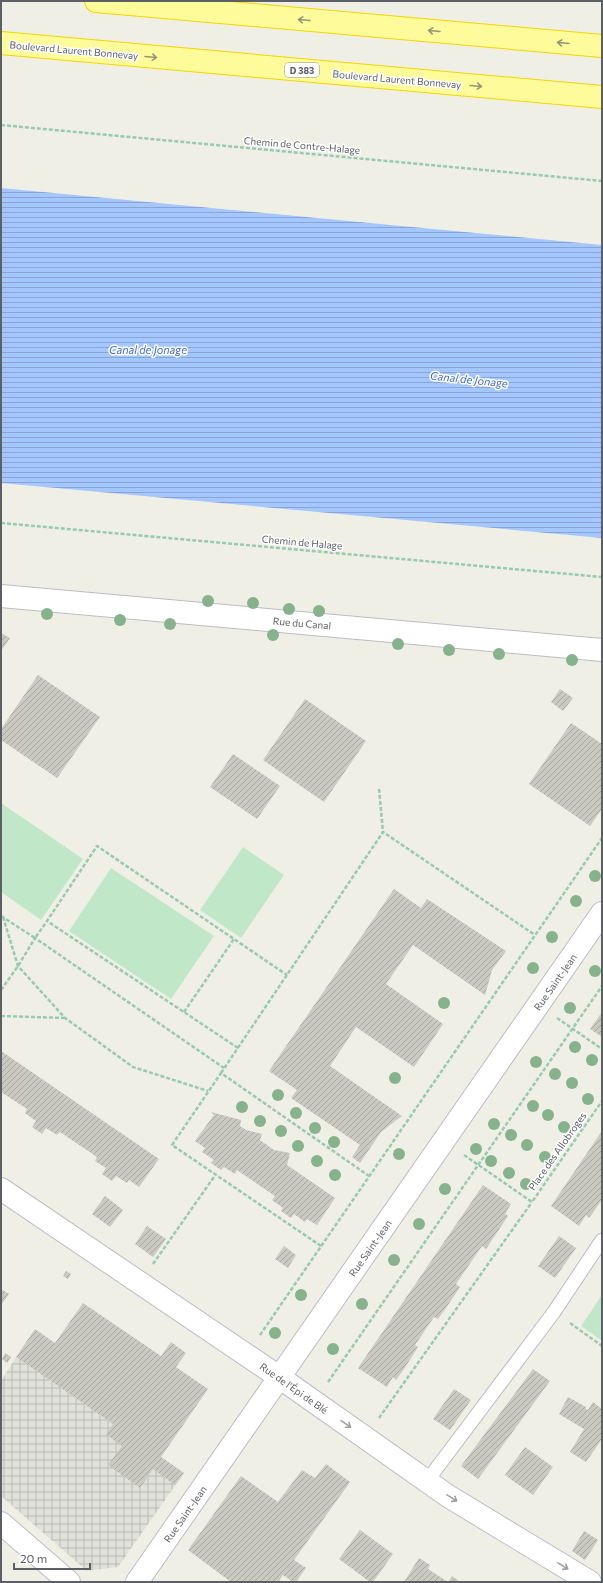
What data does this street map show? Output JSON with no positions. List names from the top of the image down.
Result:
{
  "streets": {
    "highway": ["Boulevard Laurent Bonnevay", "D 383"],
    "street": ["Rue du Canal", "Rue Saint-Jean", "Rue de l'Épi de Blé"],
    "path": ["Chemin de Contre-Halage", "Chemin de Halage", "Place des Allobroges"]
  },
  "crossings": [
    ["Rue Saint-Jean", "Place des Allobroges"],
    ["Rue Saint-Jean", "Rue de l'Épi de Blé"]
  ],
  "one_way": ["Rue de l'Épi de Blé"],
  "water": ["Canal de Jonage"],
  "scale_bar": "20 m"
}
